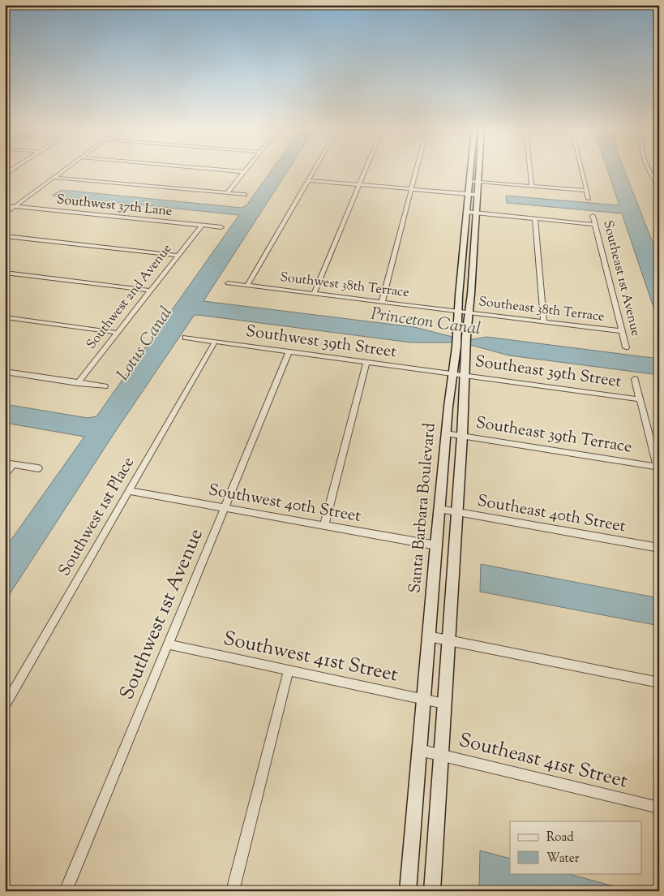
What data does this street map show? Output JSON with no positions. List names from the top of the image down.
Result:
{
  "streets": {
    "main road": ["Santa Barbara Boulevard"],
    "street": [
      "Southwest 37th Lane",
      "Southeast 1st Avenue",
      "Southwest 38th Terrace",
      "Southwest 2nd Avenue",
      "Southeast 38th Terrace",
      "Southwest 39th Street",
      "Southeast 39th Street",
      "Southeast 39th Terrace",
      "Southwest 40th Street",
      "Southeast 40th Street",
      "Southwest 1st Place",
      "Southwest 1st Avenue",
      "Southwest 41st Street",
      "Southeast 41st Street"
    ]
  },
  "crossings": [
    ["Southwest 37th Lane", "Southwest 2nd Avenue"],
    ["Southeast 1st Avenue", "Southeast 38th Terrace"],
    ["Southwest 38th Terrace", "Southeast 38th Terrace"],
    ["Southwest 38th Terrace", "Santa Barbara Boulevard"],
    ["Southeast 38th Terrace", "Santa Barbara Boulevard"],
    ["Southwest 39th Street", "Southeast 39th Street"],
    ["Southwest 39th Street", "Santa Barbara Boulevard"],
    ["Southwest 39th Street", "Southwest 1st Place"],
    ["Southwest 39th Street", "Southwest 1st Avenue"],
    ["Southeast 39th Street", "Santa Barbara Boulevard"],
    ["Southeast 39th Terrace", "Santa Barbara Boulevard"],
    ["Southwest 40th Street", "Santa Barbara Boulevard"],
    ["Southwest 40th Street", "Southwest 1st Place"],
    ["Southwest 40th Street", "Southwest 1st Avenue"],
    ["Santa Barbara Boulevard", "Southeast 40th Street"],
    ["Santa Barbara Boulevard", "Southwest 41st Street"],
    ["Santa Barbara Boulevard", "Southeast 41st Street"],
    ["Southwest 1st Avenue", "Southwest 41st Street"]
  ],
  "water": ["Princeton Canal", "Lotus Canal"],
  "legend": ["Road", "Water"]
}
